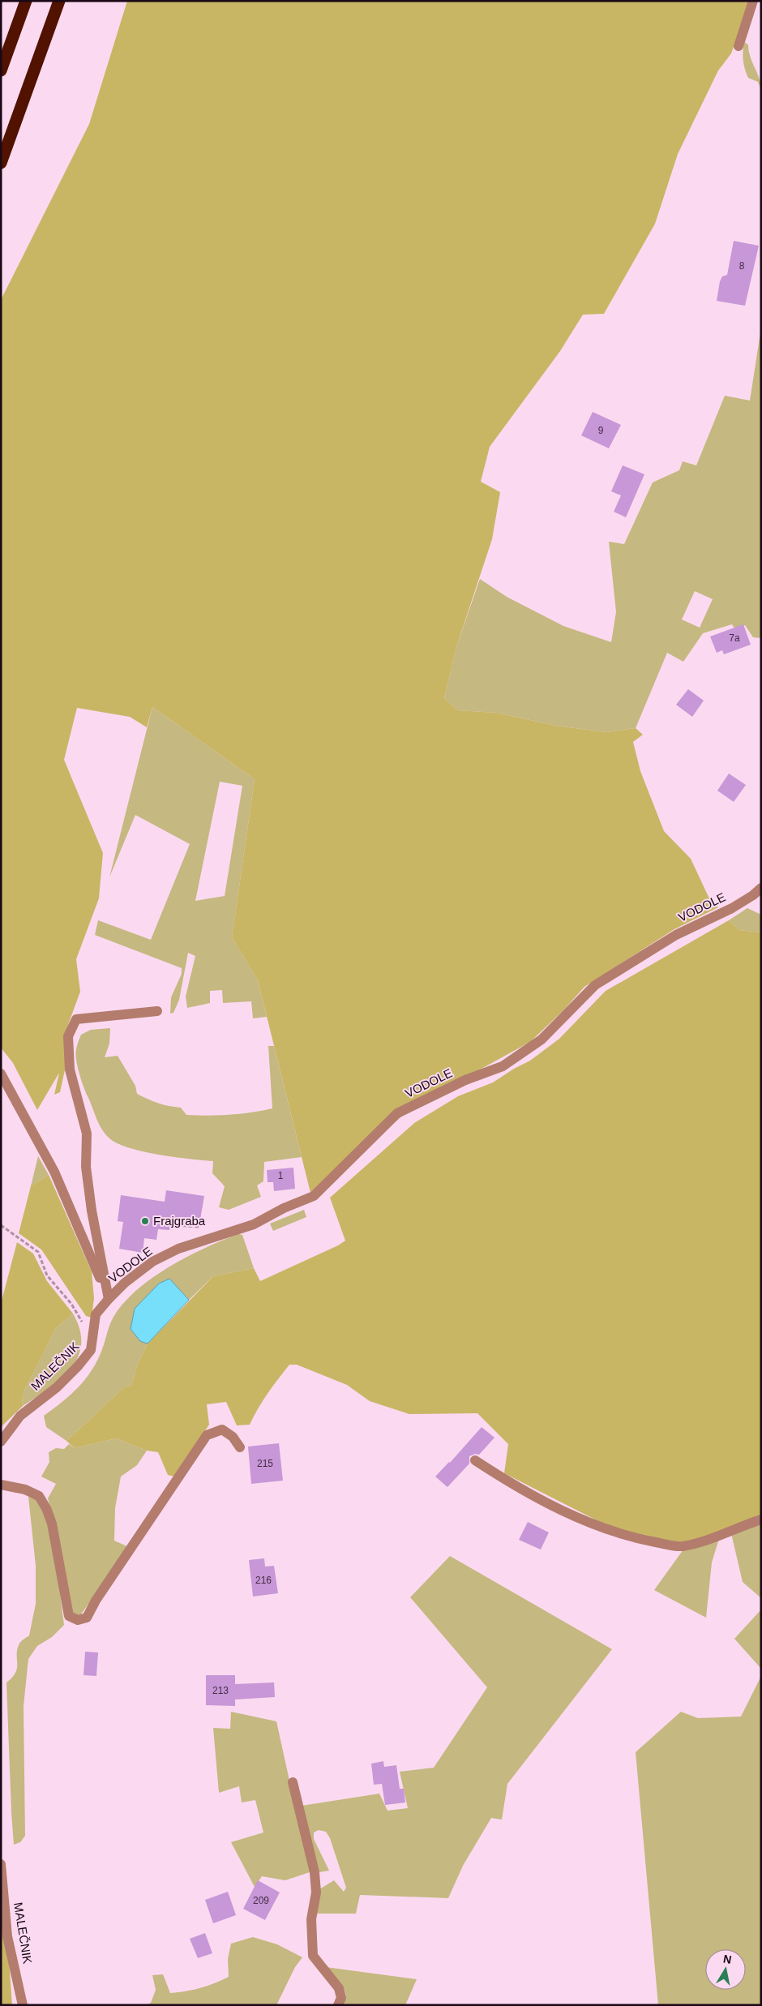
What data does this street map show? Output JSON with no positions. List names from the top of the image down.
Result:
{
  "streets": {
    "street": ["VODOLE", "MALEČNIK"]
  },
  "crossings": [
    ["VODOLE", "MALEČNIK"]
  ],
  "places": ["Frajgraba"],
  "house_numbers": [
    "8",
    "9",
    "7a",
    "1",
    "215",
    "216",
    "213",
    "209"
  ],
  "north": "top"
}
